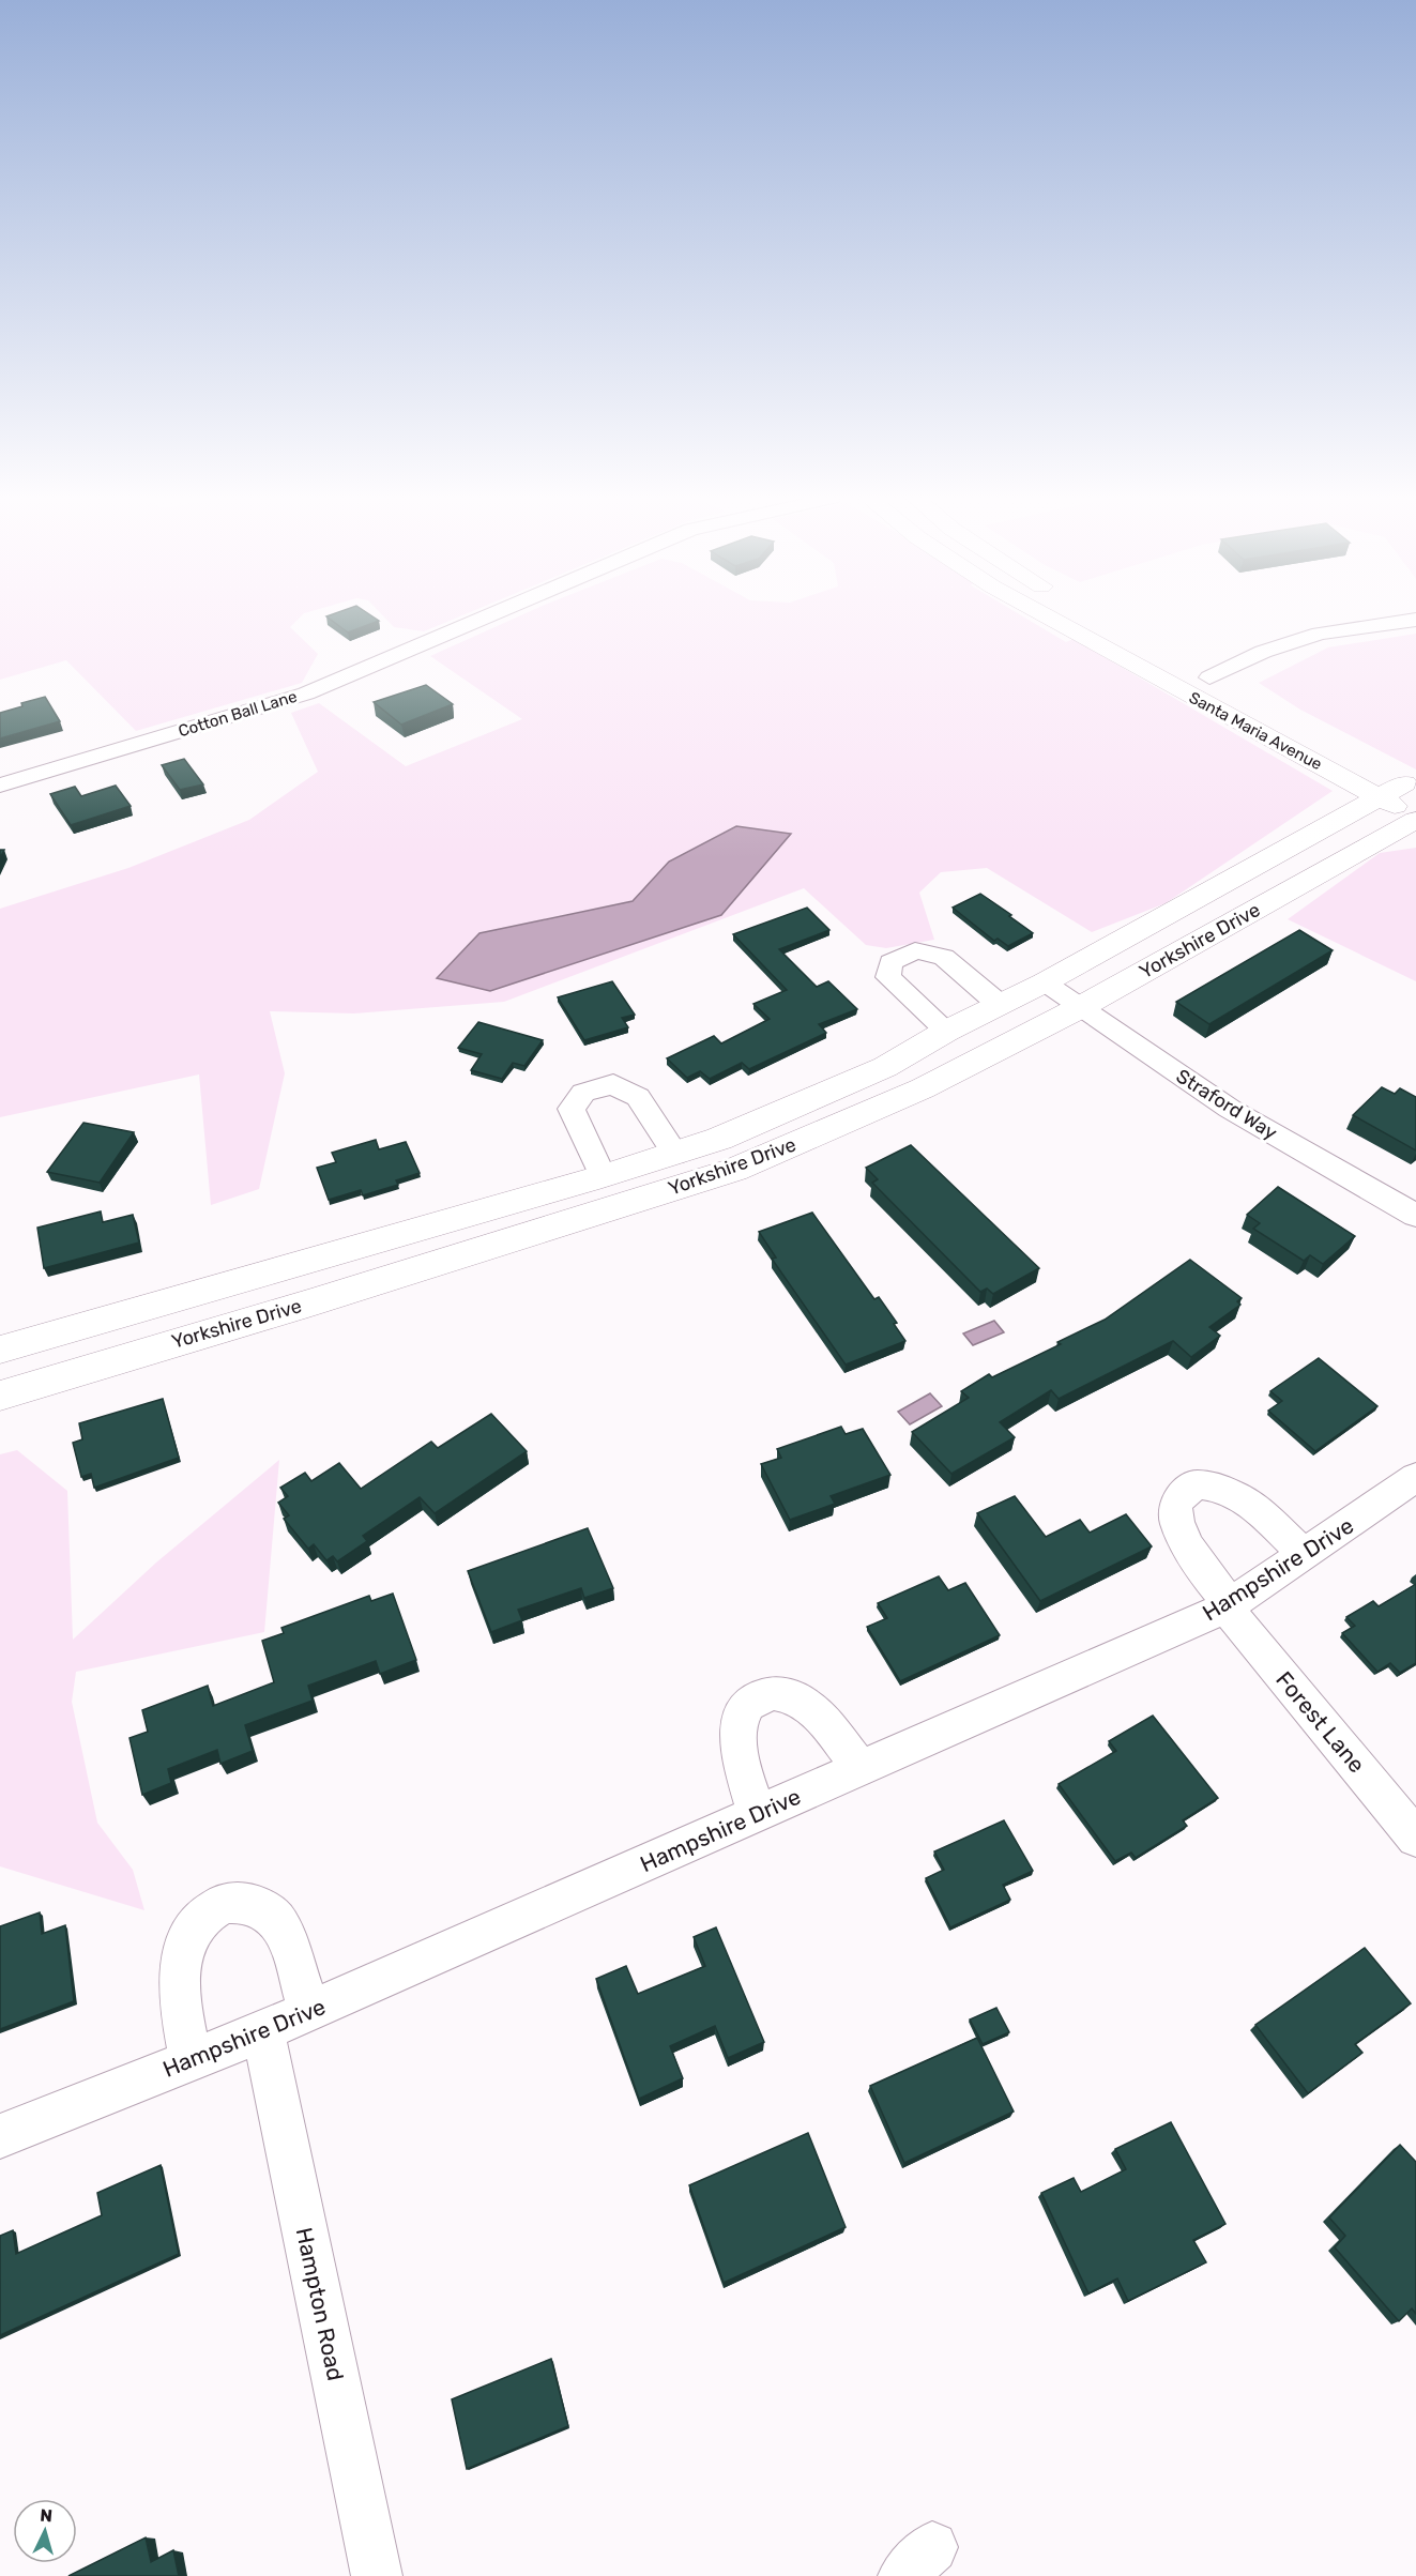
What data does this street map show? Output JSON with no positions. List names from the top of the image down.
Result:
{
  "streets": {
    "street": [
      "Cotton Ball Lane",
      "Santa Maria Avenue",
      "Yorkshire Drive",
      "Straford Way",
      "Hampshire Drive",
      "Forest Lane",
      "Hampton Road"
    ]
  },
  "crossings": [
    ["Santa Maria Avenue", "Yorkshire Drive"],
    ["Yorkshire Drive", "Straford Way"],
    ["Hampshire Drive", "Forest Lane"],
    ["Hampshire Drive", "Hampton Road"]
  ],
  "north": "top"
}
